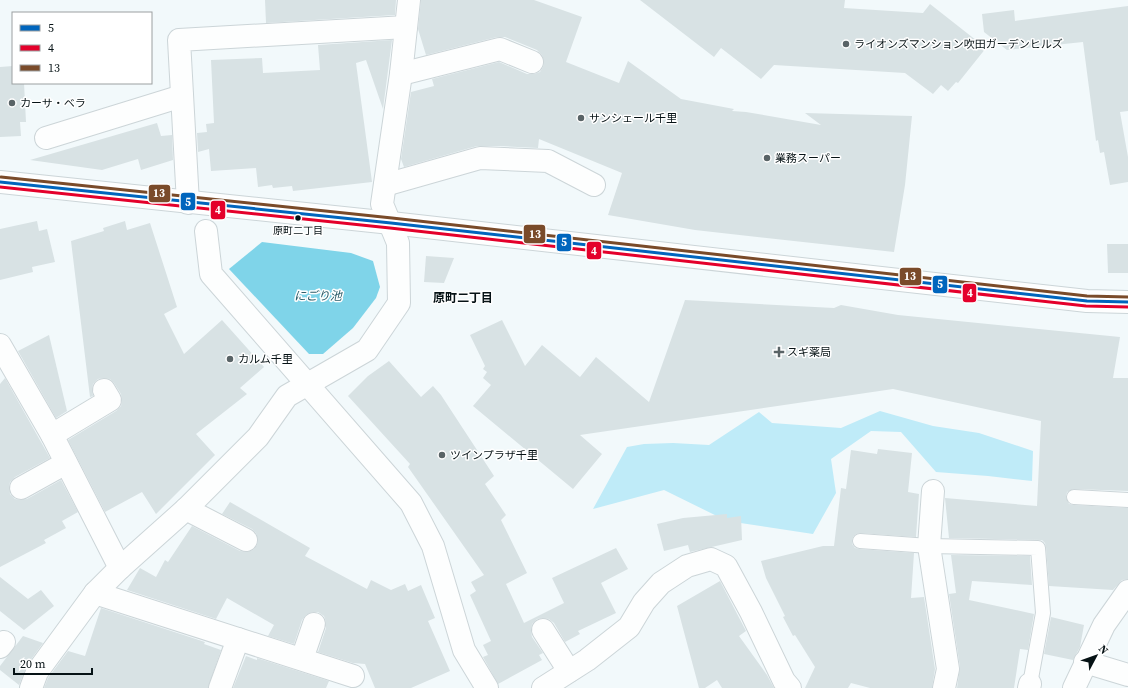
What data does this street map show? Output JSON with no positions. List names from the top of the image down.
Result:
{
  "districts": ["原町二丁目"],
  "water": ["にごり池"],
  "places": {
    "other": [
      "ライオンズマンション吹田ガーデンヒルズ",
      "カーサ・ベラ",
      "サンシェール千里",
      "業務スーパー",
      "原町二丁目",
      "カルム千里",
      "ツインプラザ千里"
    ],
    "health": ["スギ薬局"]
  },
  "lines": ["transit line 13", "transit line 5", "transit line 4"],
  "legend": ["5", "4", "13"],
  "scale_bar": "20 m",
  "north": "top right"
}
